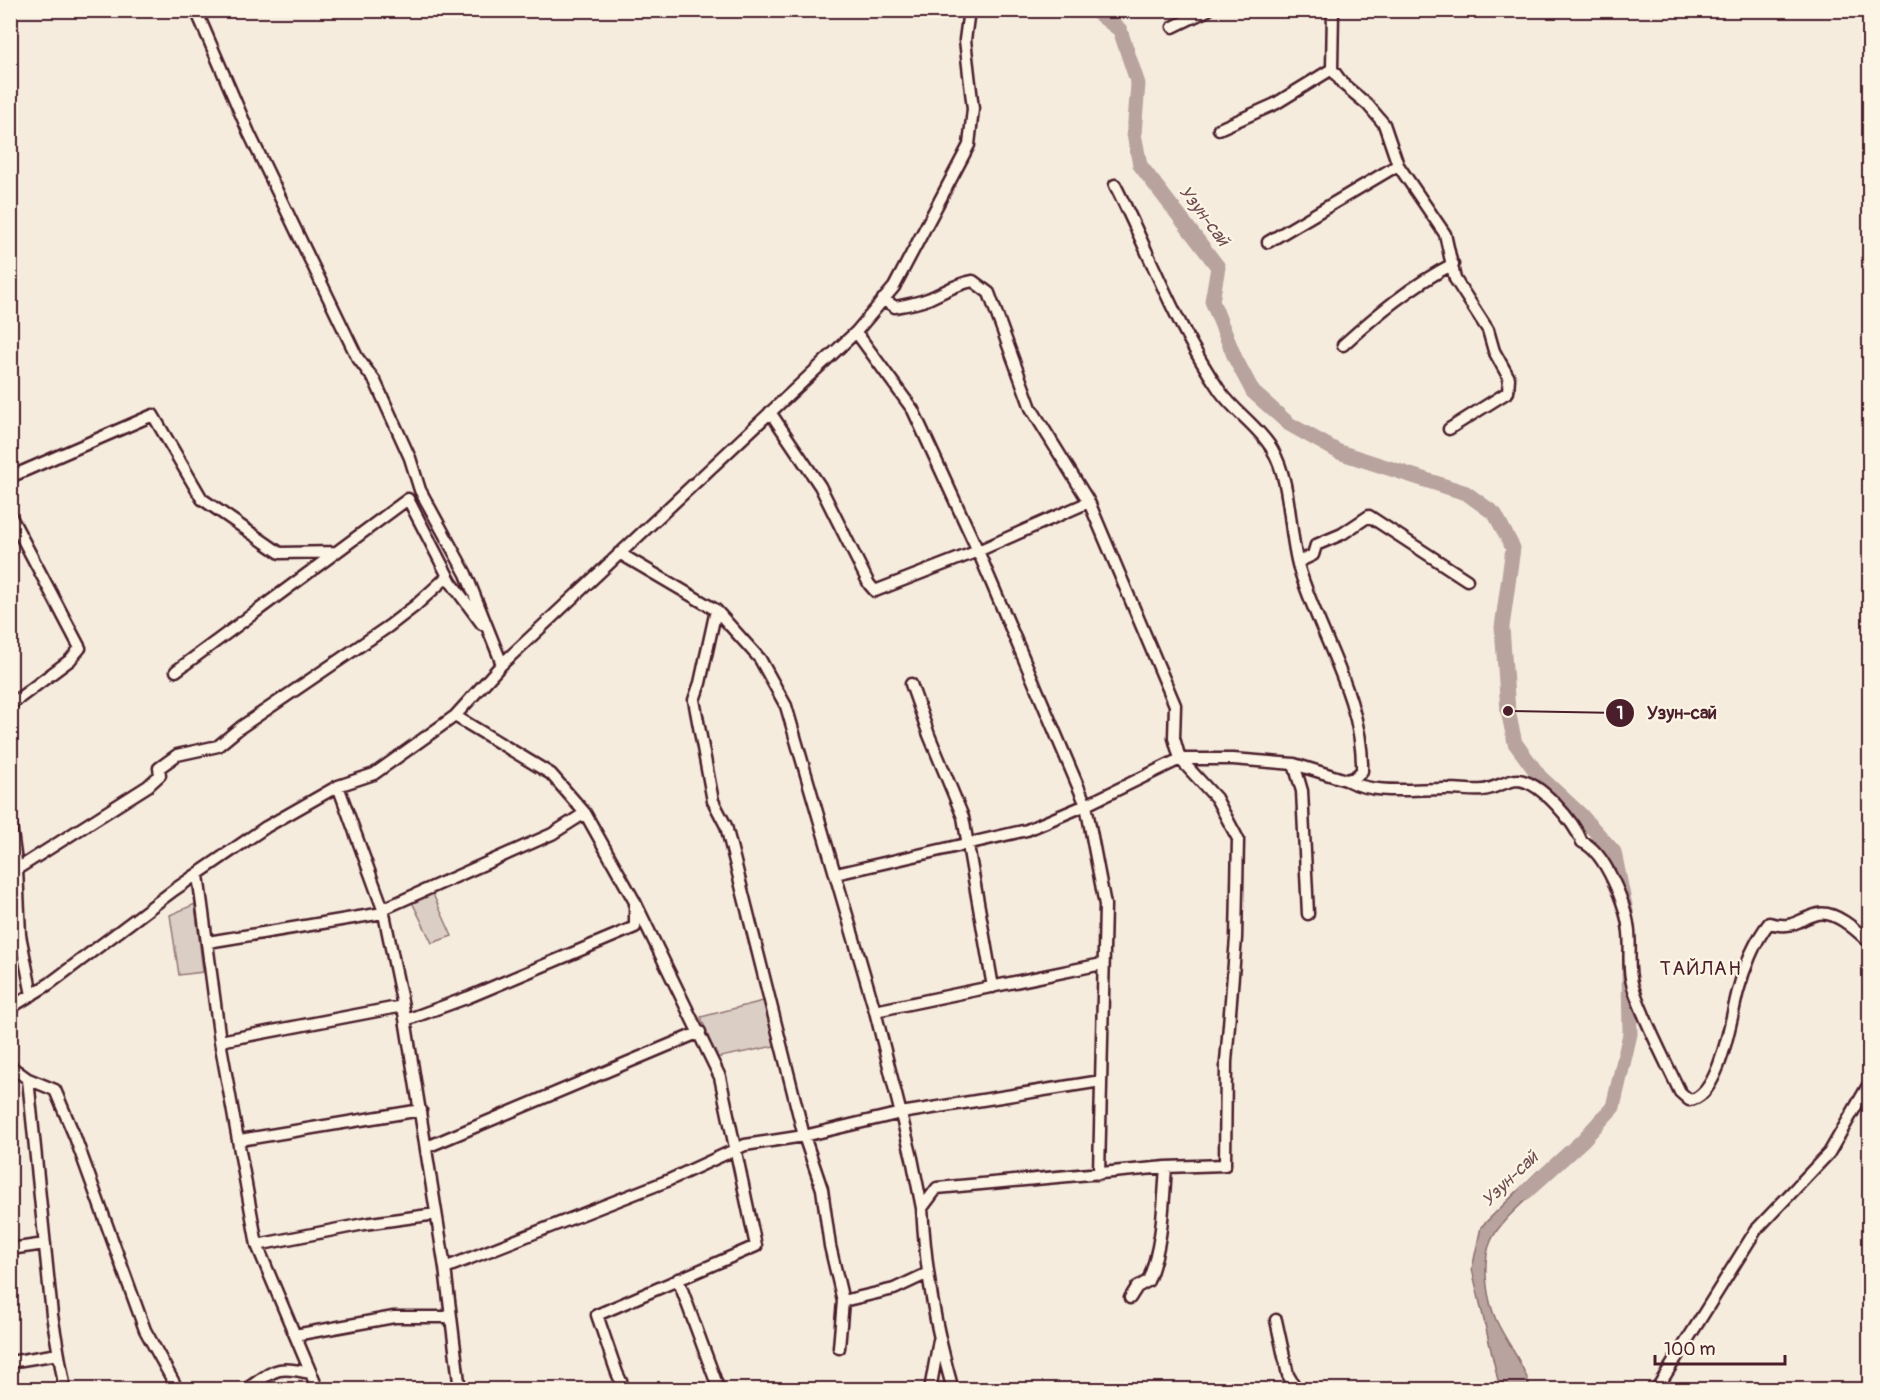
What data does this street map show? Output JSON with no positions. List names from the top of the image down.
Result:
{
  "districts": ["ТАЙЛАН"],
  "water": ["Узун-сай"],
  "places": ["Узун-сай"],
  "scale_bar": "100 m"
}
